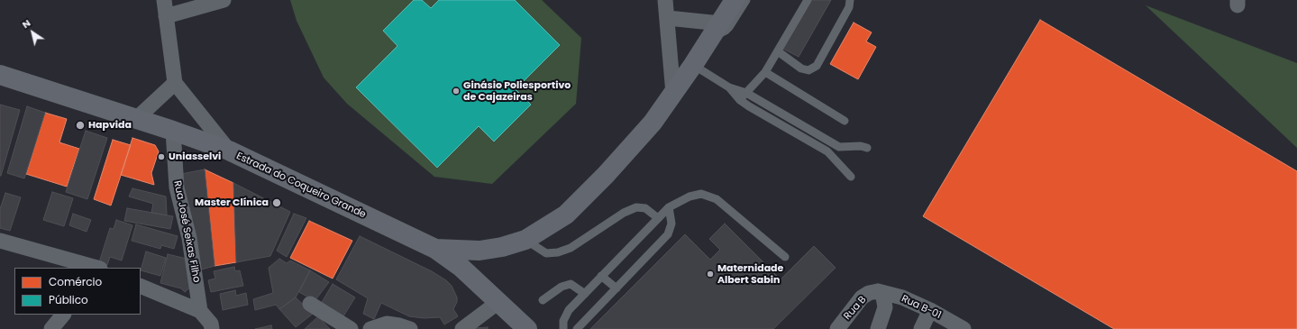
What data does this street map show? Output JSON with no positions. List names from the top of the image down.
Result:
{
  "streets": {
    "main road": ["Estrada do Coqueiro Grande"],
    "street": ["Rua José Seixas Filho", "Rua B-01", "Rua B"]
  },
  "crossings": [
    ["Estrada do Coqueiro Grande", "Rua José Seixas Filho"],
    ["Rua B-01", "Rua B"]
  ],
  "places": [
    "Ginásio Poliesportivo de Cajazeiras",
    "Hapvida",
    "Uniasselvi",
    "Master Clínica",
    "Maternidade Albert Sabin"
  ],
  "legend": ["Comércio", "Público"],
  "north": "top left"
}
